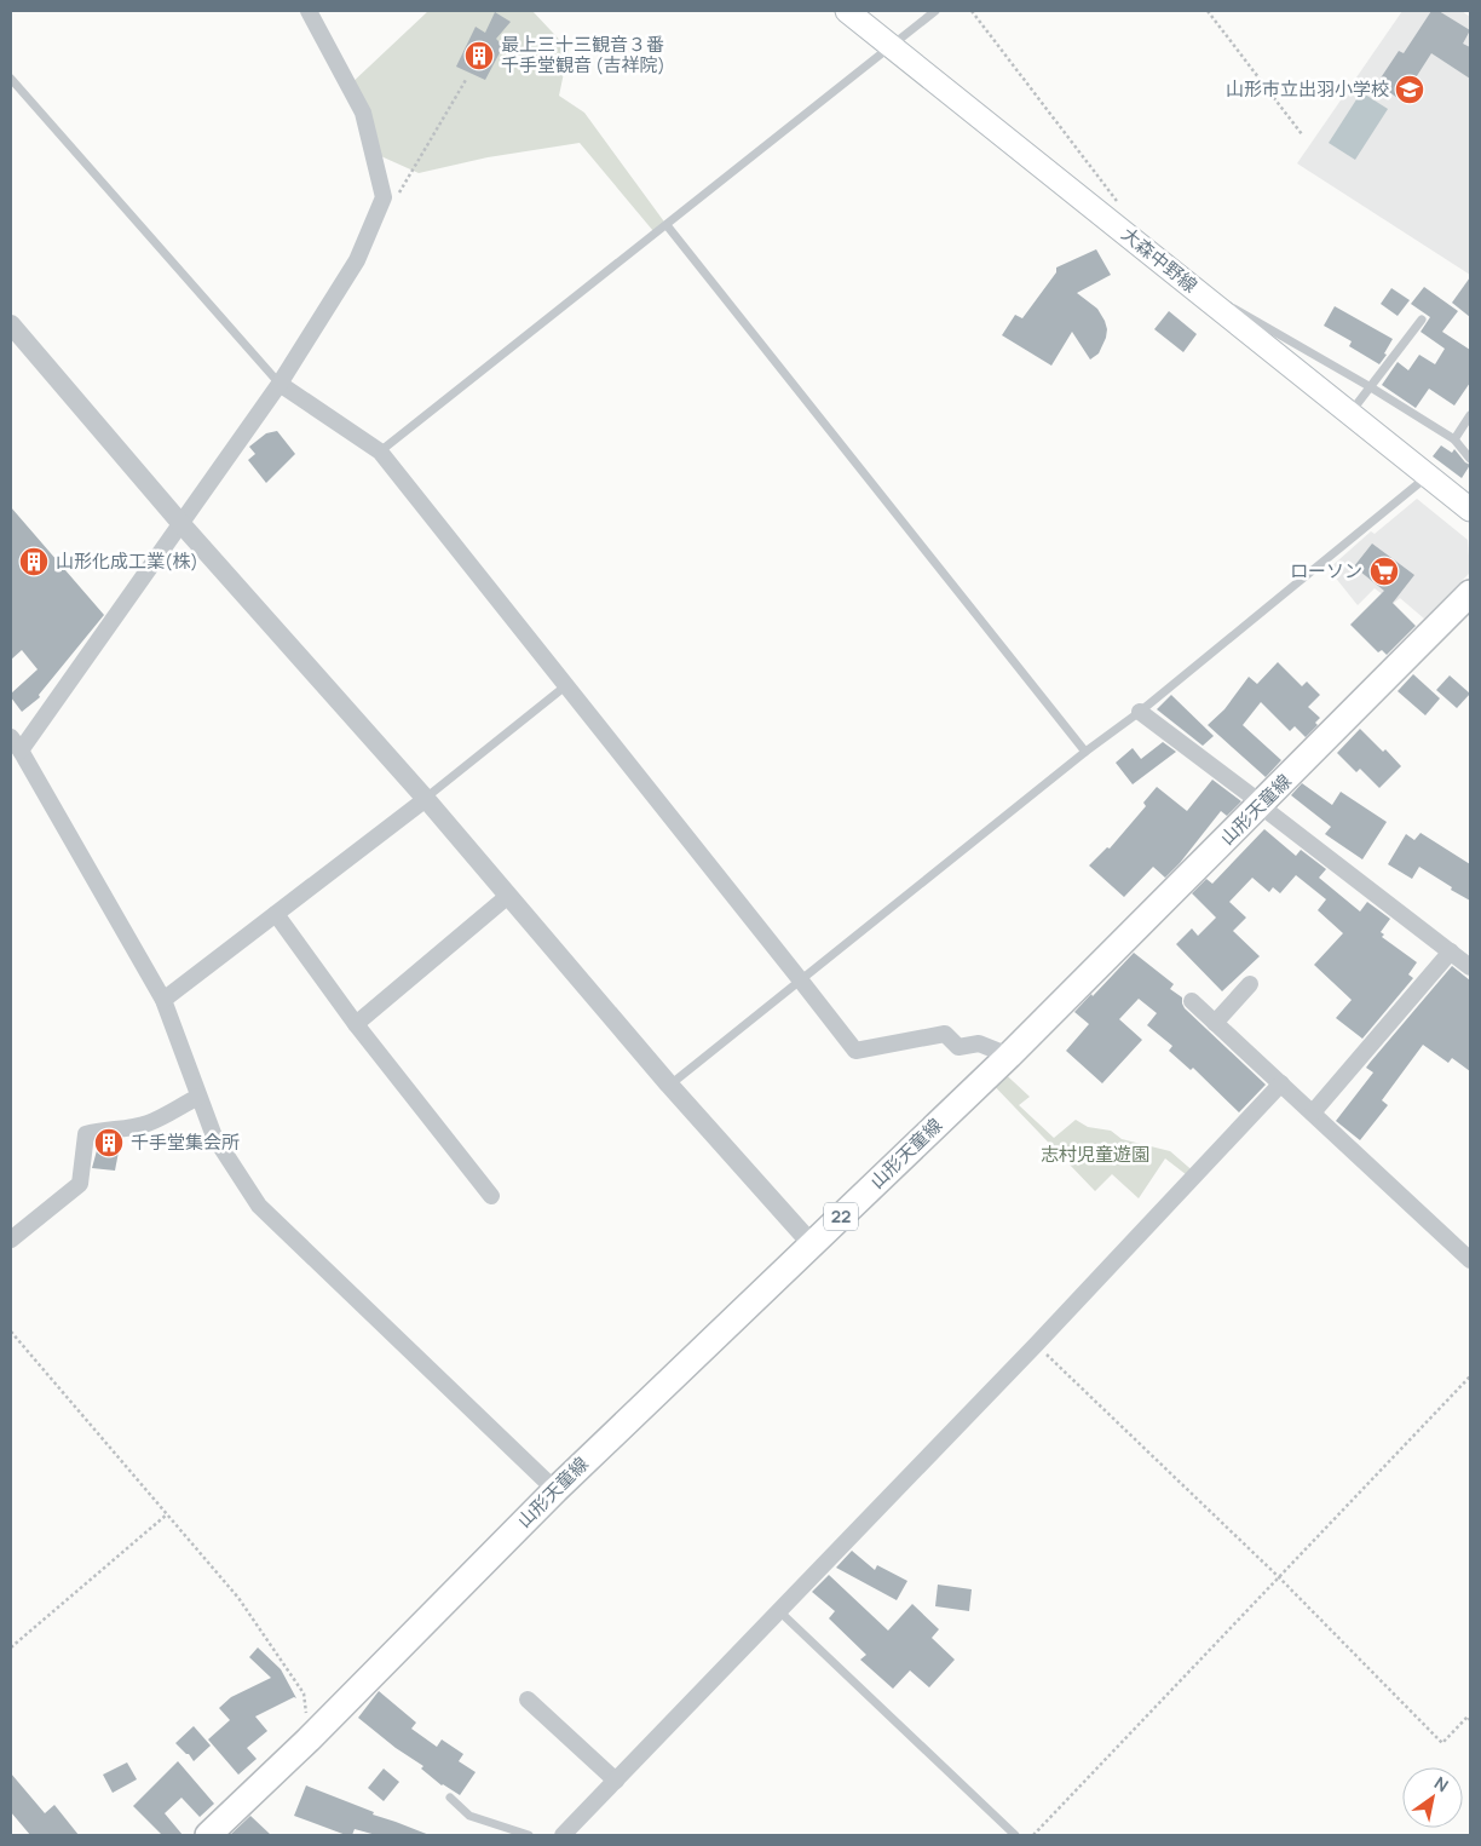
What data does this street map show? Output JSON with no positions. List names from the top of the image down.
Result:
{
  "streets": {
    "main road": ["大森中野線", "山形天童線", "22"]
  },
  "parks": ["志村児童遊園"],
  "places": {
    "building": ["最上三十三観音３番 千手堂観音 (吉祥院)", "山形化成工業(株)", "千手堂集会所"],
    "school or university": ["山形市立出羽小学校"],
    "supermarket": ["ローソン"]
  },
  "north": "top right"
}
